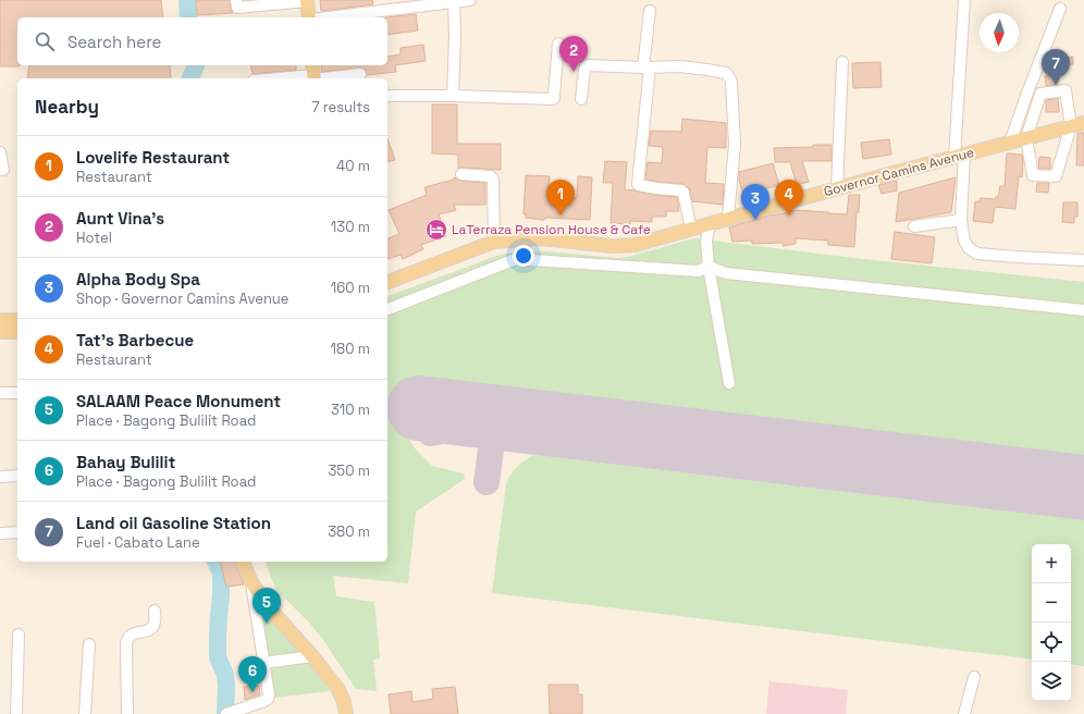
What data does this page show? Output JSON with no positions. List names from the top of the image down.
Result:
{
  "streets": {
    "main road": ["Governor Camins Avenue"]
  },
  "places": {
    "hotel": ["LaTerraza Pension House & Cafe"]
  },
  "north": "bottom",
  "page": {
    "search": "Search here",
    "pins": [
      "2",
      "7",
      "1",
      "4",
      "3",
      "5",
      "6"
    ],
    "heading": ["Nearby", "7 results"],
    "list": [
      {
        "mark": "1",
        "name": "Lovelife Restaurant",
        "note": "Restaurant",
        "value": "40 m"
      },
      {
        "mark": "2",
        "name": "Aunt Vina's",
        "note": "Hotel",
        "value": "130 m"
      },
      {
        "mark": "3",
        "name": "Alpha Body Spa",
        "note": "Shop · Governor Camins Avenue",
        "value": "160 m"
      },
      {
        "mark": "4",
        "name": "Tat's Barbecue",
        "note": "Restaurant",
        "value": "180 m"
      },
      {
        "mark": "5",
        "name": "SALAAM Peace Monument",
        "note": "Place · Bagong Bulilit Road",
        "value": "310 m"
      },
      {
        "mark": "6",
        "name": "Bahay Bulilit",
        "note": "Place · Bagong Bulilit Road",
        "value": "350 m"
      },
      {
        "mark": "7",
        "name": "Land oil Gasoline Station",
        "note": "Fuel · Cabato Lane",
        "value": "380 m"
      }
    ],
    "map_buttons": ["+", "−"]
  }
}
